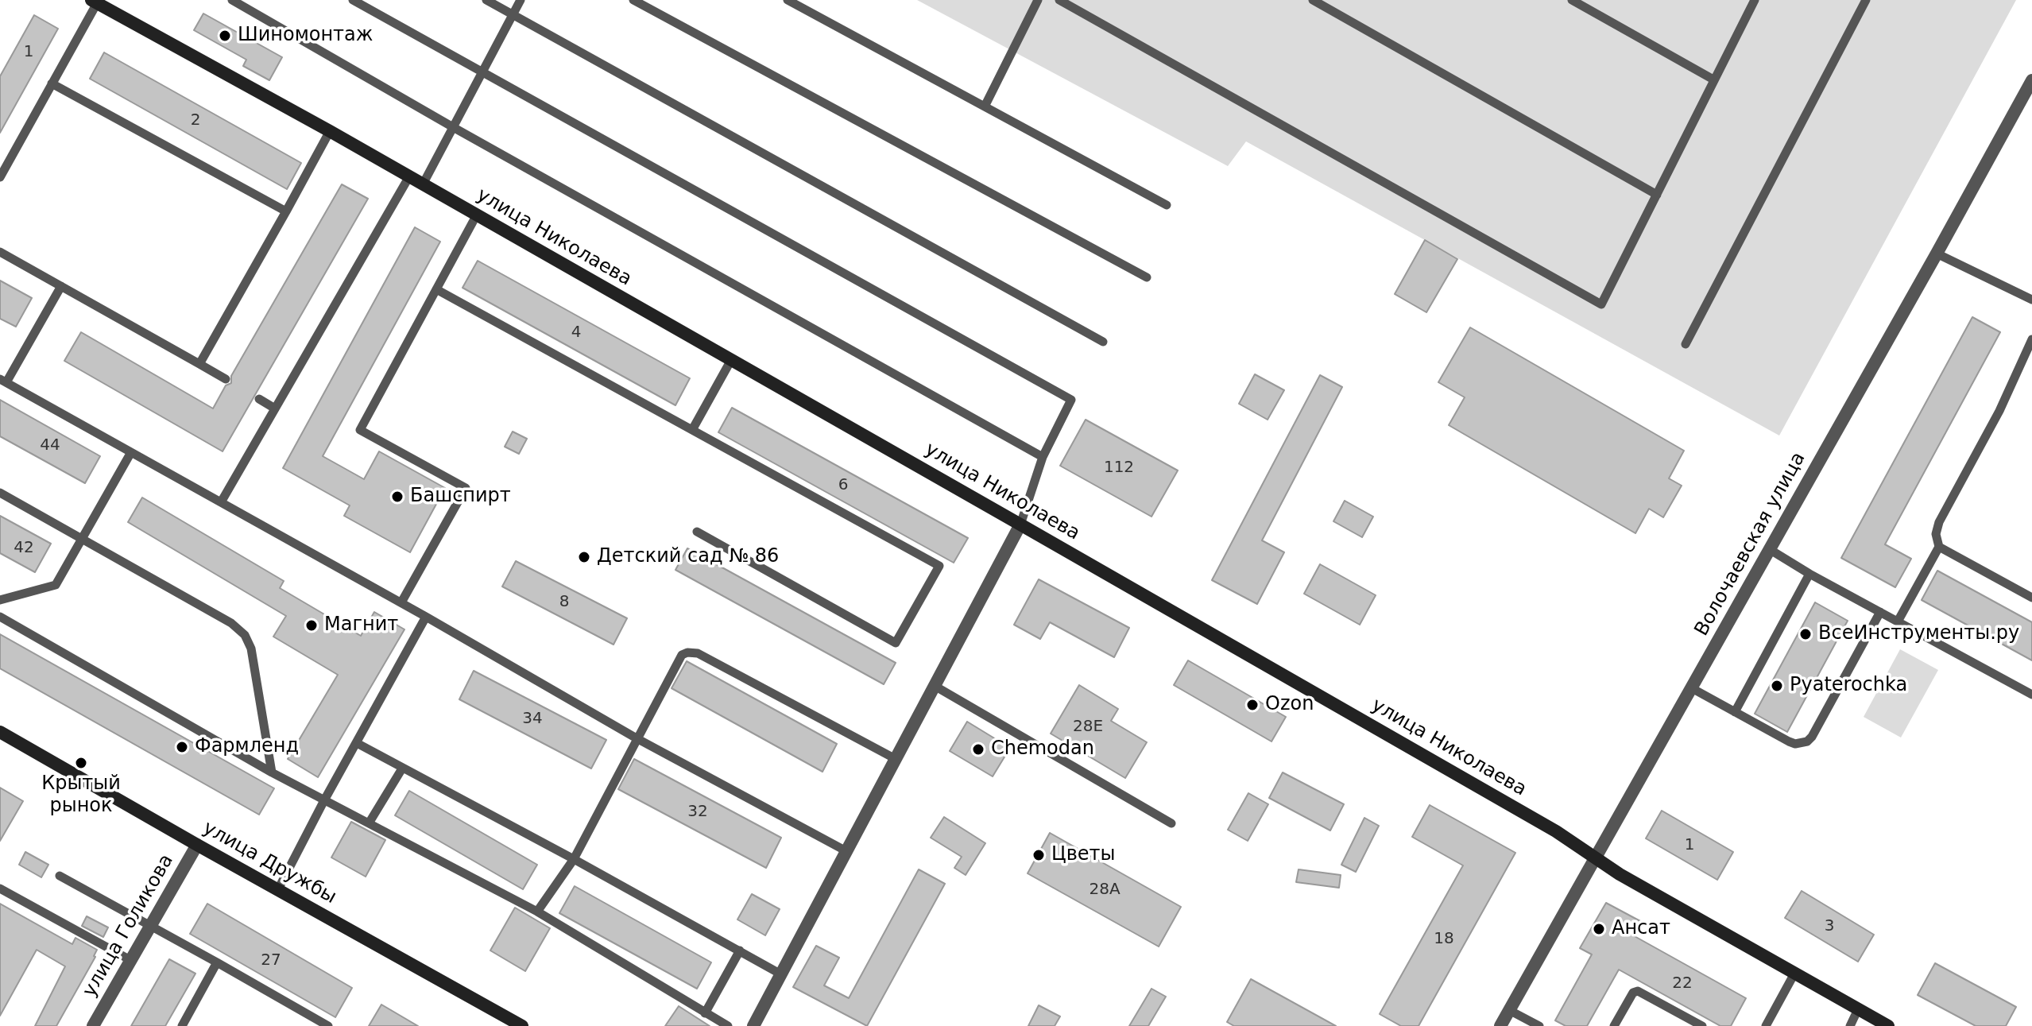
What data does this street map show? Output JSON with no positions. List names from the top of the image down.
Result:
{
  "streets": {
    "main road": ["улица Николаева", "улица Дружбы"],
    "street": ["Волочаевская улица", "улица Голикова"]
  },
  "crossings": [
    ["улица Николаева", "Волочаевская улица"],
    ["улица Дружбы", "улица Голикова"]
  ],
  "places": [
    "Шиномонтаж",
    "Башспирт",
    "Детский сад № 86",
    "Магнит",
    "ВсеИнструменты.ру",
    "Pyaterochka",
    "Ozon",
    "Фармленд",
    "Chemodan",
    "Крытый рынок",
    "Цветы",
    "Ансат"
  ],
  "house_numbers": [
    "1",
    "2",
    "4",
    "44",
    "112",
    "6",
    "42",
    "8",
    "34",
    "28Е",
    "32",
    "1",
    "28А",
    "3",
    "18",
    "27",
    "22"
  ]
}
